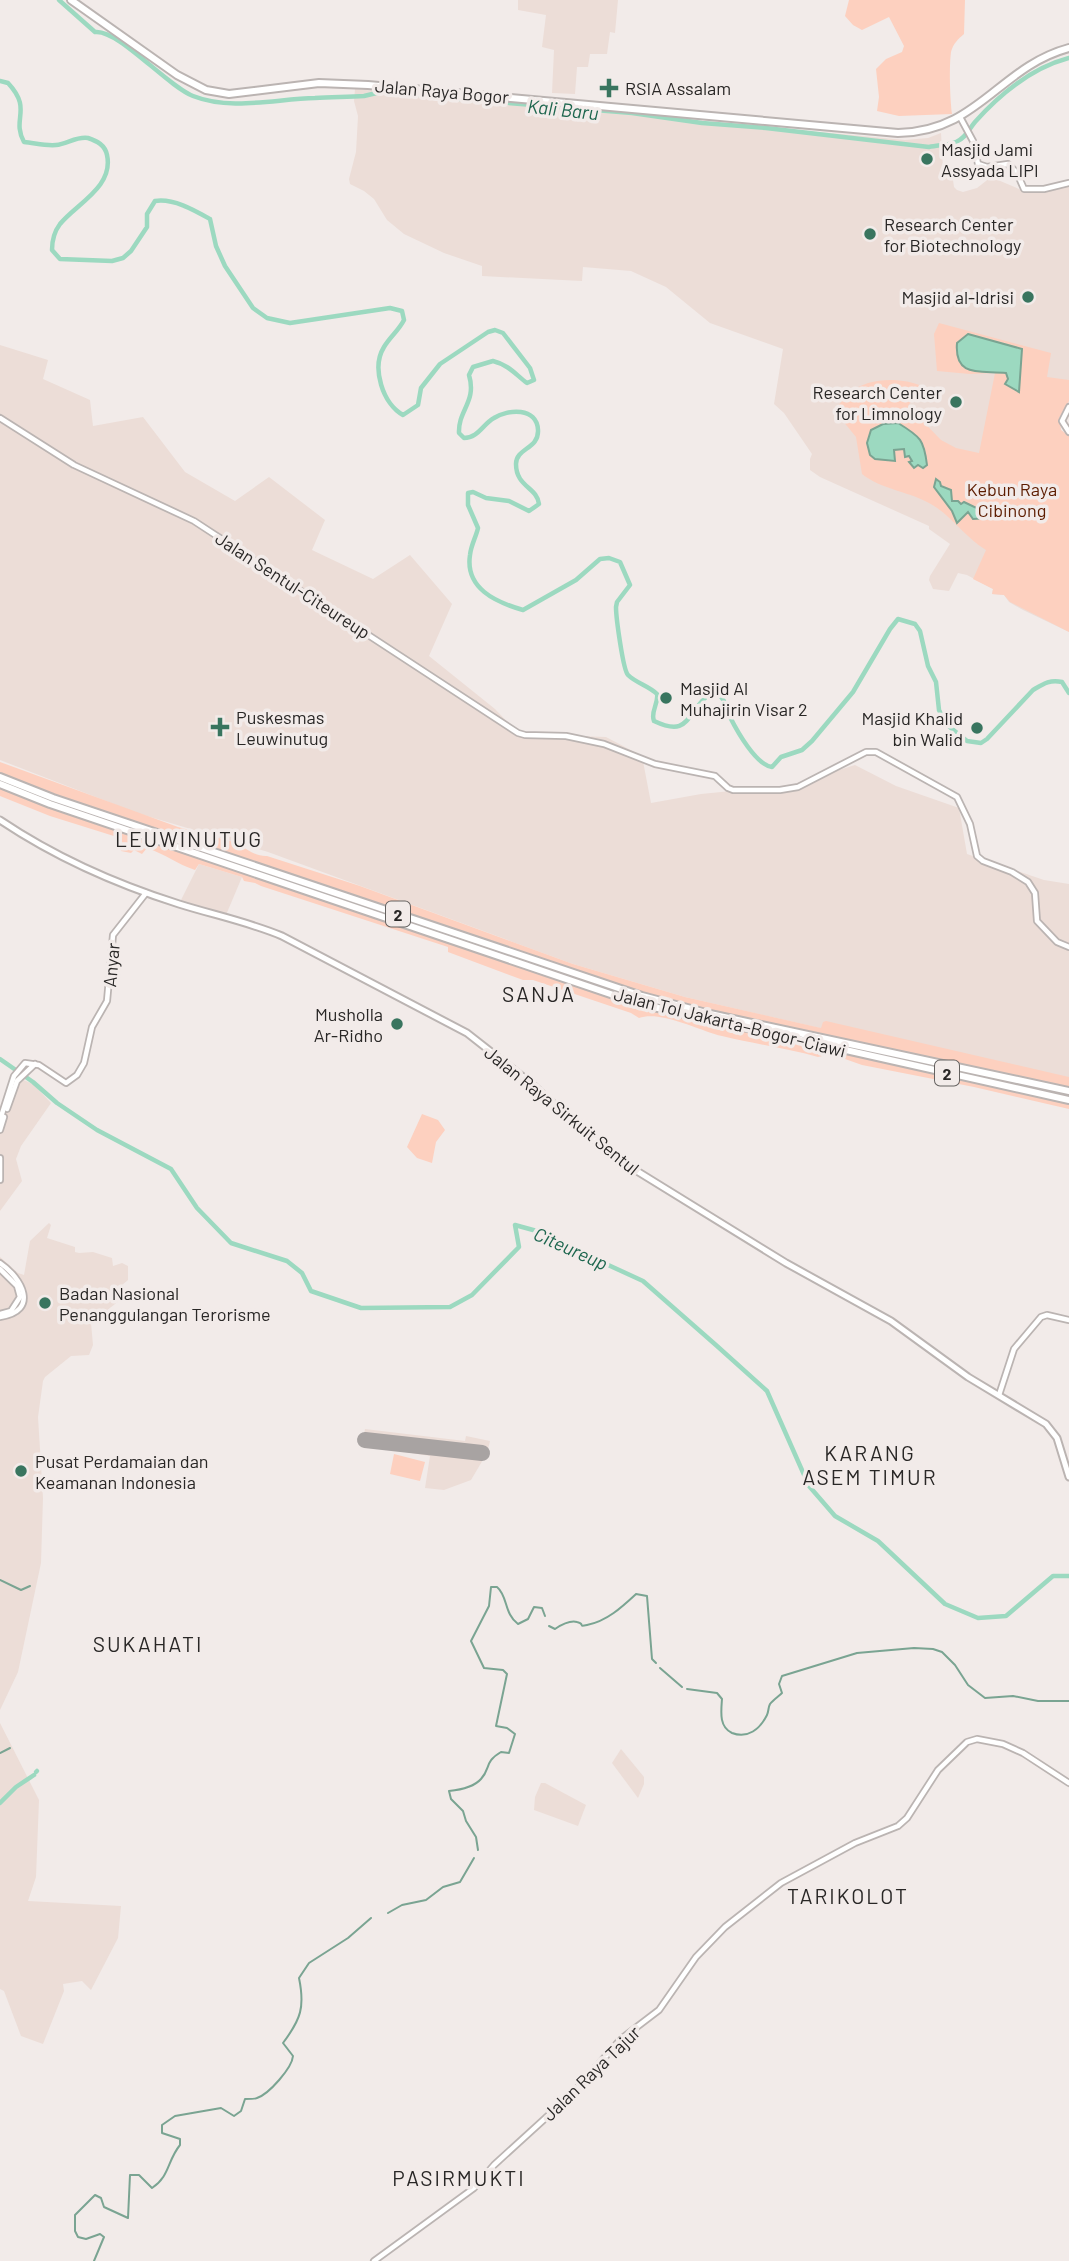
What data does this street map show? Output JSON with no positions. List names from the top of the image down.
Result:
{
  "streets": {
    "highway": ["Jalan Raya Bogor", "2", "Jalan Tol Jakarta–Bogor–Ciawi"],
    "main road": ["Jalan Raya Sirkuit Sentul"],
    "street": ["Jalan Sentul-Citeureup", "Anyar", "Jalan Raya Tajur"]
  },
  "crossings": [
    ["Anyar", "Jalan Raya Sirkuit Sentul"]
  ],
  "districts": [
    "LEUWINUTUG",
    "SANJA",
    "KARANG ASEM TIMUR",
    "SUKAHATI",
    "TARIKOLOT",
    "PASIRMUKTI"
  ],
  "water": ["Kali Baru", "Citeureup"],
  "parks": ["Kebun Raya Cibinong"],
  "places": {
    "health": ["RSIA Assalam", "Puskesmas Leuwinutug"],
    "other": [
      "Masjid Jami Assyada LIPI",
      "Research Center for Biotechnology",
      "Masjid al-Idrisi",
      "Research Center for Limnology",
      "Masjid Al Muhajirin Visar 2",
      "Masjid Khalid bin Walid",
      "Musholla Ar-Ridho",
      "Badan Nasional Penanggulangan Terorisme",
      "Pusat Perdamaian dan Keamanan Indonesia"
    ]
  }
}
